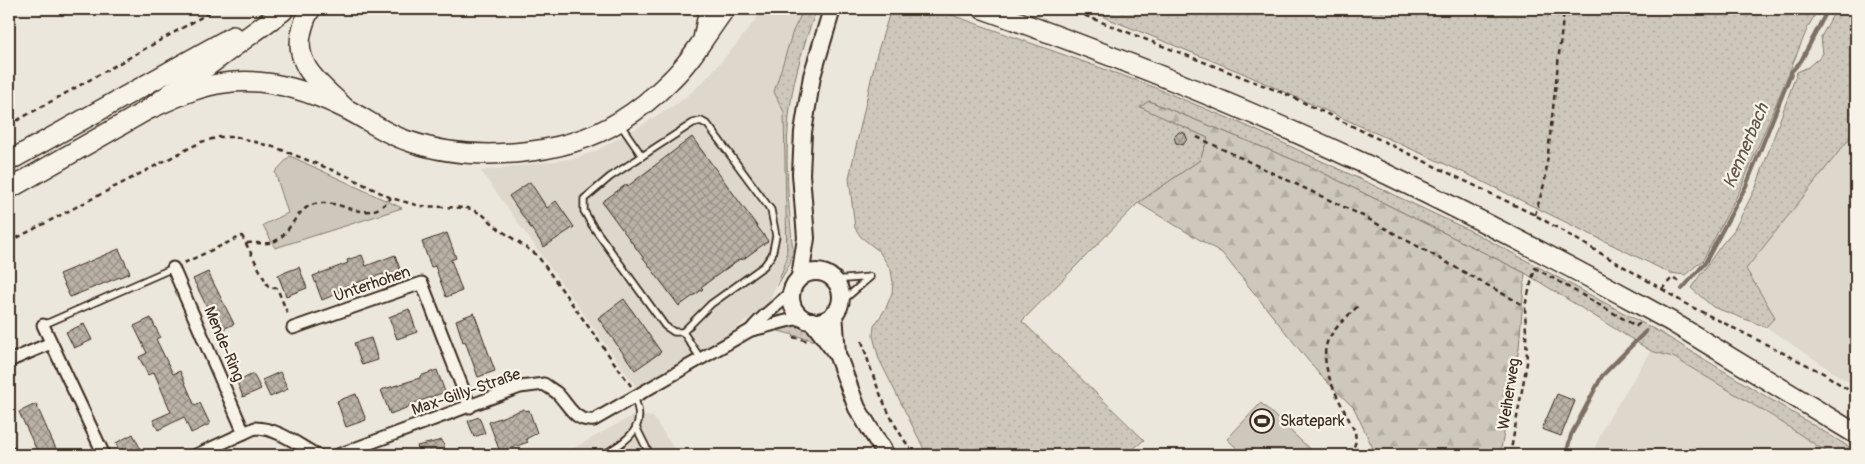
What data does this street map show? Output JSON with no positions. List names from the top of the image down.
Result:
{
  "streets": {
    "street": ["Unterhohen", "Mende-Ring", "Max-Gilly-Straße"],
    "path": ["Weiherweg"]
  },
  "crossings": [
    ["Unterhohen", "Max-Gilly-Straße"]
  ],
  "water": ["Kennerbach"],
  "places": {
    "sports": ["Skatepark"]
  }
}
